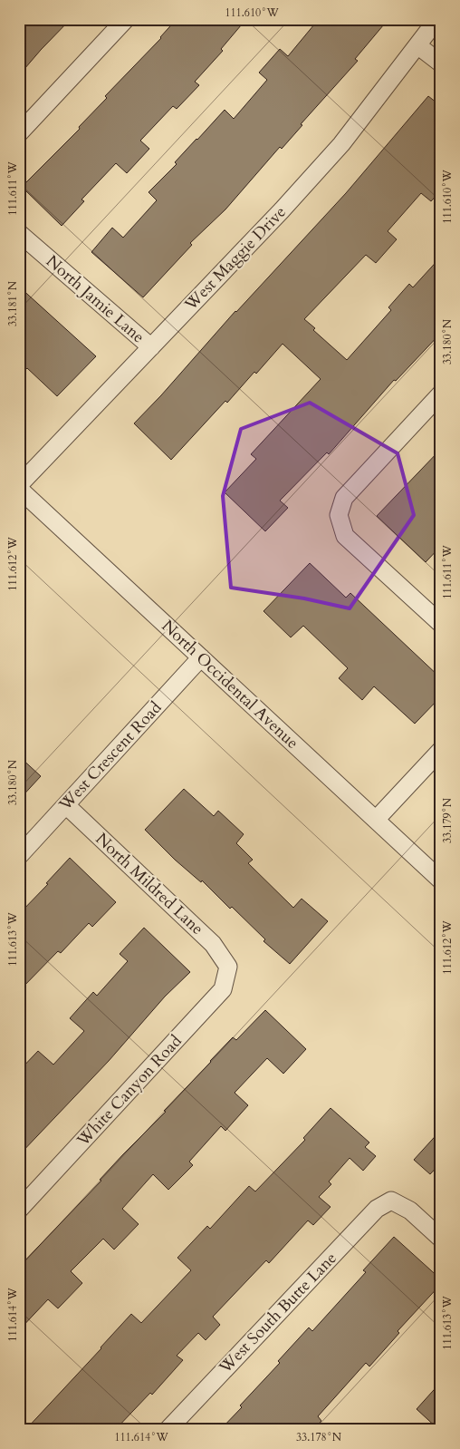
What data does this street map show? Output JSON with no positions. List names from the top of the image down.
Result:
{
  "streets": {
    "street": [
      "West Maggie Drive",
      "North Jamie Lane",
      "North Occidental Avenue",
      "West Crescent Road",
      "North Mildred Lane",
      "White Canyon Road",
      "West South Butte Lane"
    ]
  },
  "crossings": [
    ["West Maggie Drive", "North Jamie Lane"],
    ["West Maggie Drive", "North Occidental Avenue"],
    ["North Occidental Avenue", "West Crescent Road"],
    ["West Crescent Road", "North Mildred Lane"],
    ["North Mildred Lane", "White Canyon Road"]
  ],
  "coordinates": [
    "111.610°W",
    "111.611°W",
    "33.181°N",
    "33.180°N",
    "111.612°W",
    "33.179°N",
    "111.613°W",
    "111.614°W",
    "33.178°N"
  ]
}
